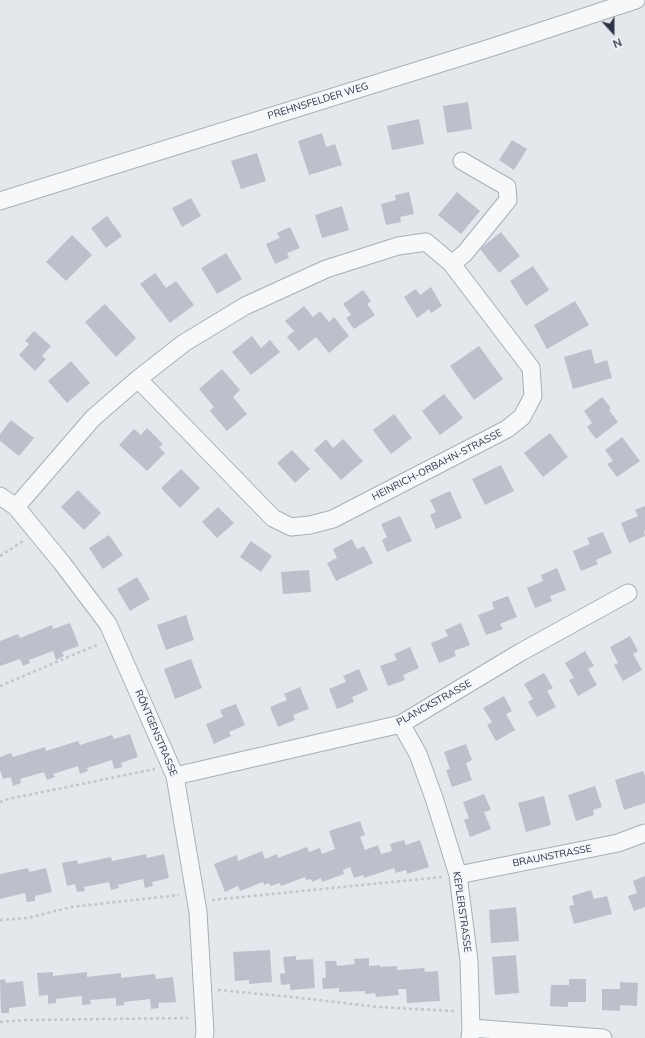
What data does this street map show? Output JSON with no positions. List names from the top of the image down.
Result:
{
  "streets": {
    "street": [
      "PREHNSFELDER WEG",
      "HEINRICH-ORBAHN-STRASSE",
      "PLANCKSTRASSE",
      "RÖNTGENSTRASSE",
      "BRAUNSTRASSE",
      "KEPLERSTRASSE"
    ]
  },
  "crossings": [
    ["HEINRICH-ORBAHN-STRASSE", "RÖNTGENSTRASSE"],
    ["PLANCKSTRASSE", "RÖNTGENSTRASSE"],
    ["PLANCKSTRASSE", "KEPLERSTRASSE"],
    ["BRAUNSTRASSE", "KEPLERSTRASSE"]
  ],
  "north": "bottom"
}
